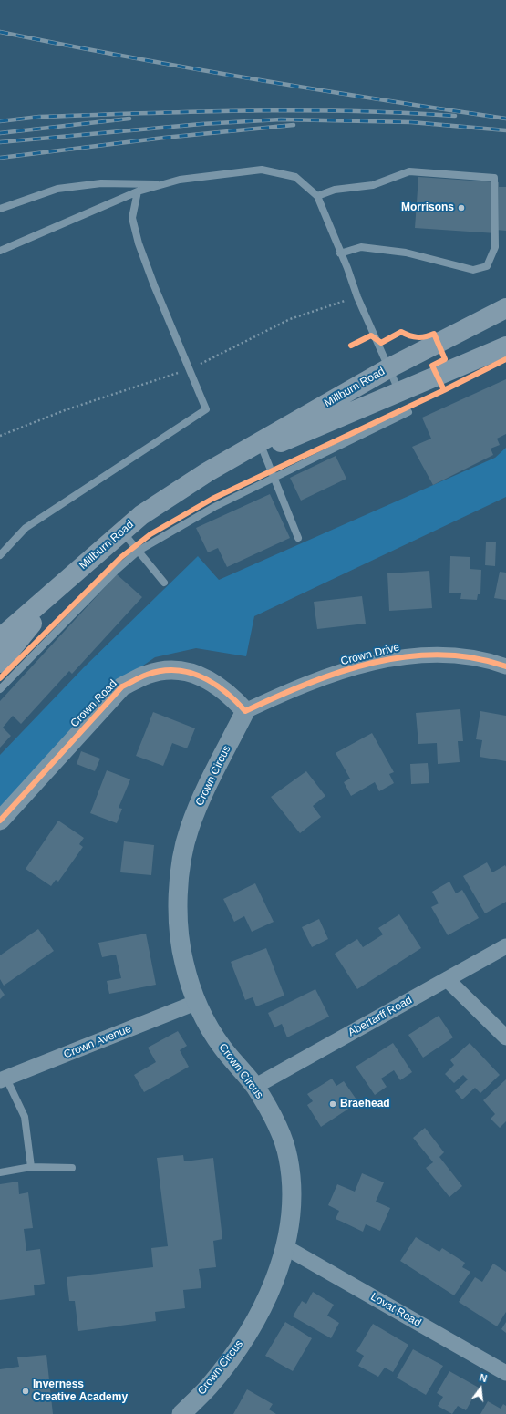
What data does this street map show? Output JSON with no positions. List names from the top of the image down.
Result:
{
  "streets": {
    "main road": ["Millburn Road"],
    "street": [
      "Crown Drive",
      "Crown Road",
      "Crown Circus",
      "Abertarff Road",
      "Crown Avenue",
      "Lovat Road"
    ]
  },
  "crossings": [
    ["Crown Drive", "Crown Road"],
    ["Crown Drive", "Crown Circus"],
    ["Crown Road", "Crown Circus"],
    ["Crown Circus", "Abertarff Road"],
    ["Crown Circus", "Crown Avenue"],
    ["Crown Circus", "Lovat Road"]
  ],
  "places": ["Morrisons", "Braehead", "Inverness Creative Academy"],
  "north": "top"
}
